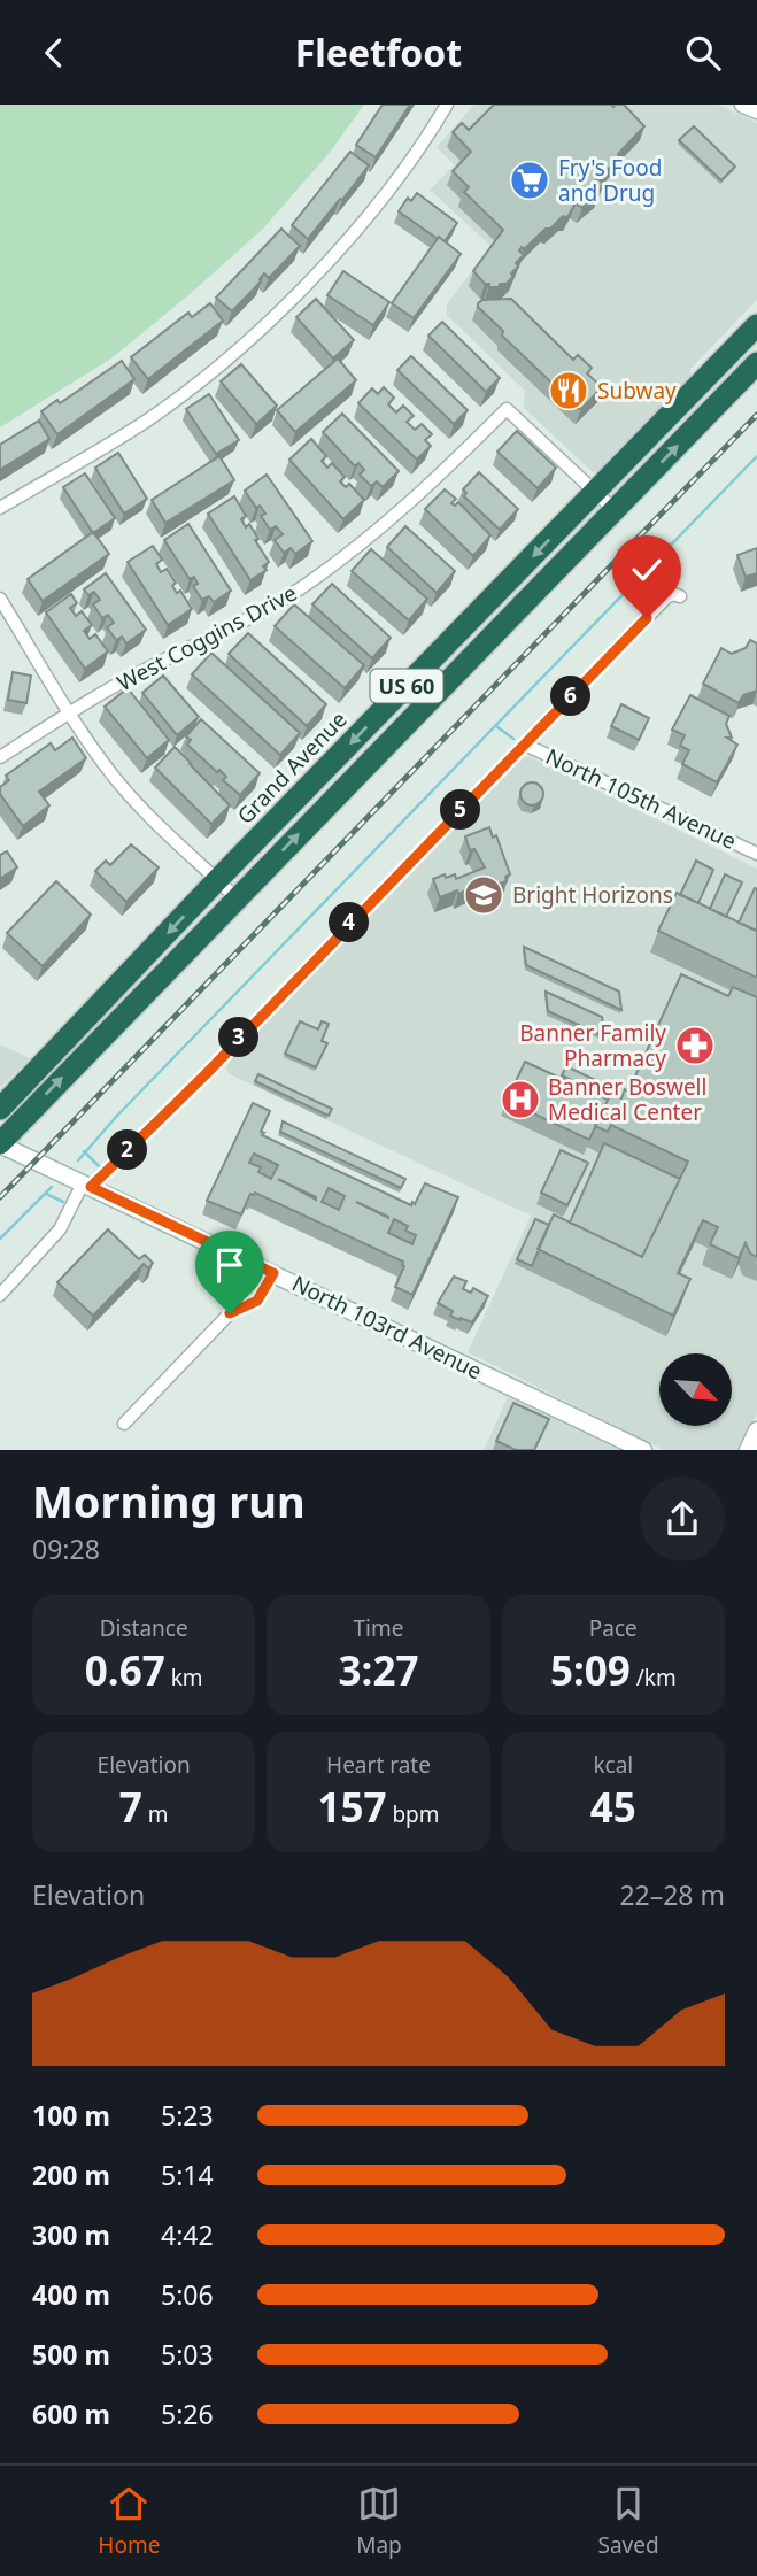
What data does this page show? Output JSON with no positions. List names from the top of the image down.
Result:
{
  "streets": {
    "highway": ["US 60", "Grand Avenue"],
    "street": ["West Coggins Drive", "North 105th Avenue", "North 103rd Avenue"]
  },
  "crossings": [
    ["West Coggins Drive", "US 60"],
    ["West Coggins Drive", "Grand Avenue"],
    ["US 60", "North 103rd Avenue"]
  ],
  "places": {
    "supermarket": ["Fry's Food and Drug"],
    "restaurant": ["Subway"],
    "school or university": ["Bright Horizons"],
    "pharmacy": ["Banner Family Pharmacy"],
    "hospital": ["Banner Boswell Medical Center"]
  },
  "north": "bottom right",
  "page": {
    "header": "Fleetfoot",
    "pins": [
      "6",
      "5",
      "4",
      "3",
      "2"
    ],
    "heading": ["Morning run", "09:28"],
    "stats": [
      ["Distance", "0.67 km"],
      ["Time", "3:27"],
      ["Pace", "5:09 /km"],
      ["Elevation", "7 m"],
      ["Heart rate", "157 bpm"],
      ["kcal", "45"]
    ],
    "chart": ["Elevation", "22–28 m"],
    "list": [
      {
        "name": "100 m",
        "note": "5:23"
      },
      {
        "name": "200 m",
        "note": "5:14"
      },
      {
        "name": "300 m",
        "note": "4:42"
      },
      {
        "name": "400 m",
        "note": "5:06"
      },
      {
        "name": "500 m",
        "note": "5:03"
      },
      {
        "name": "600 m",
        "note": "5:26"
      }
    ],
    "tabs": ["Home", "Map", "Saved"]
  }
}
